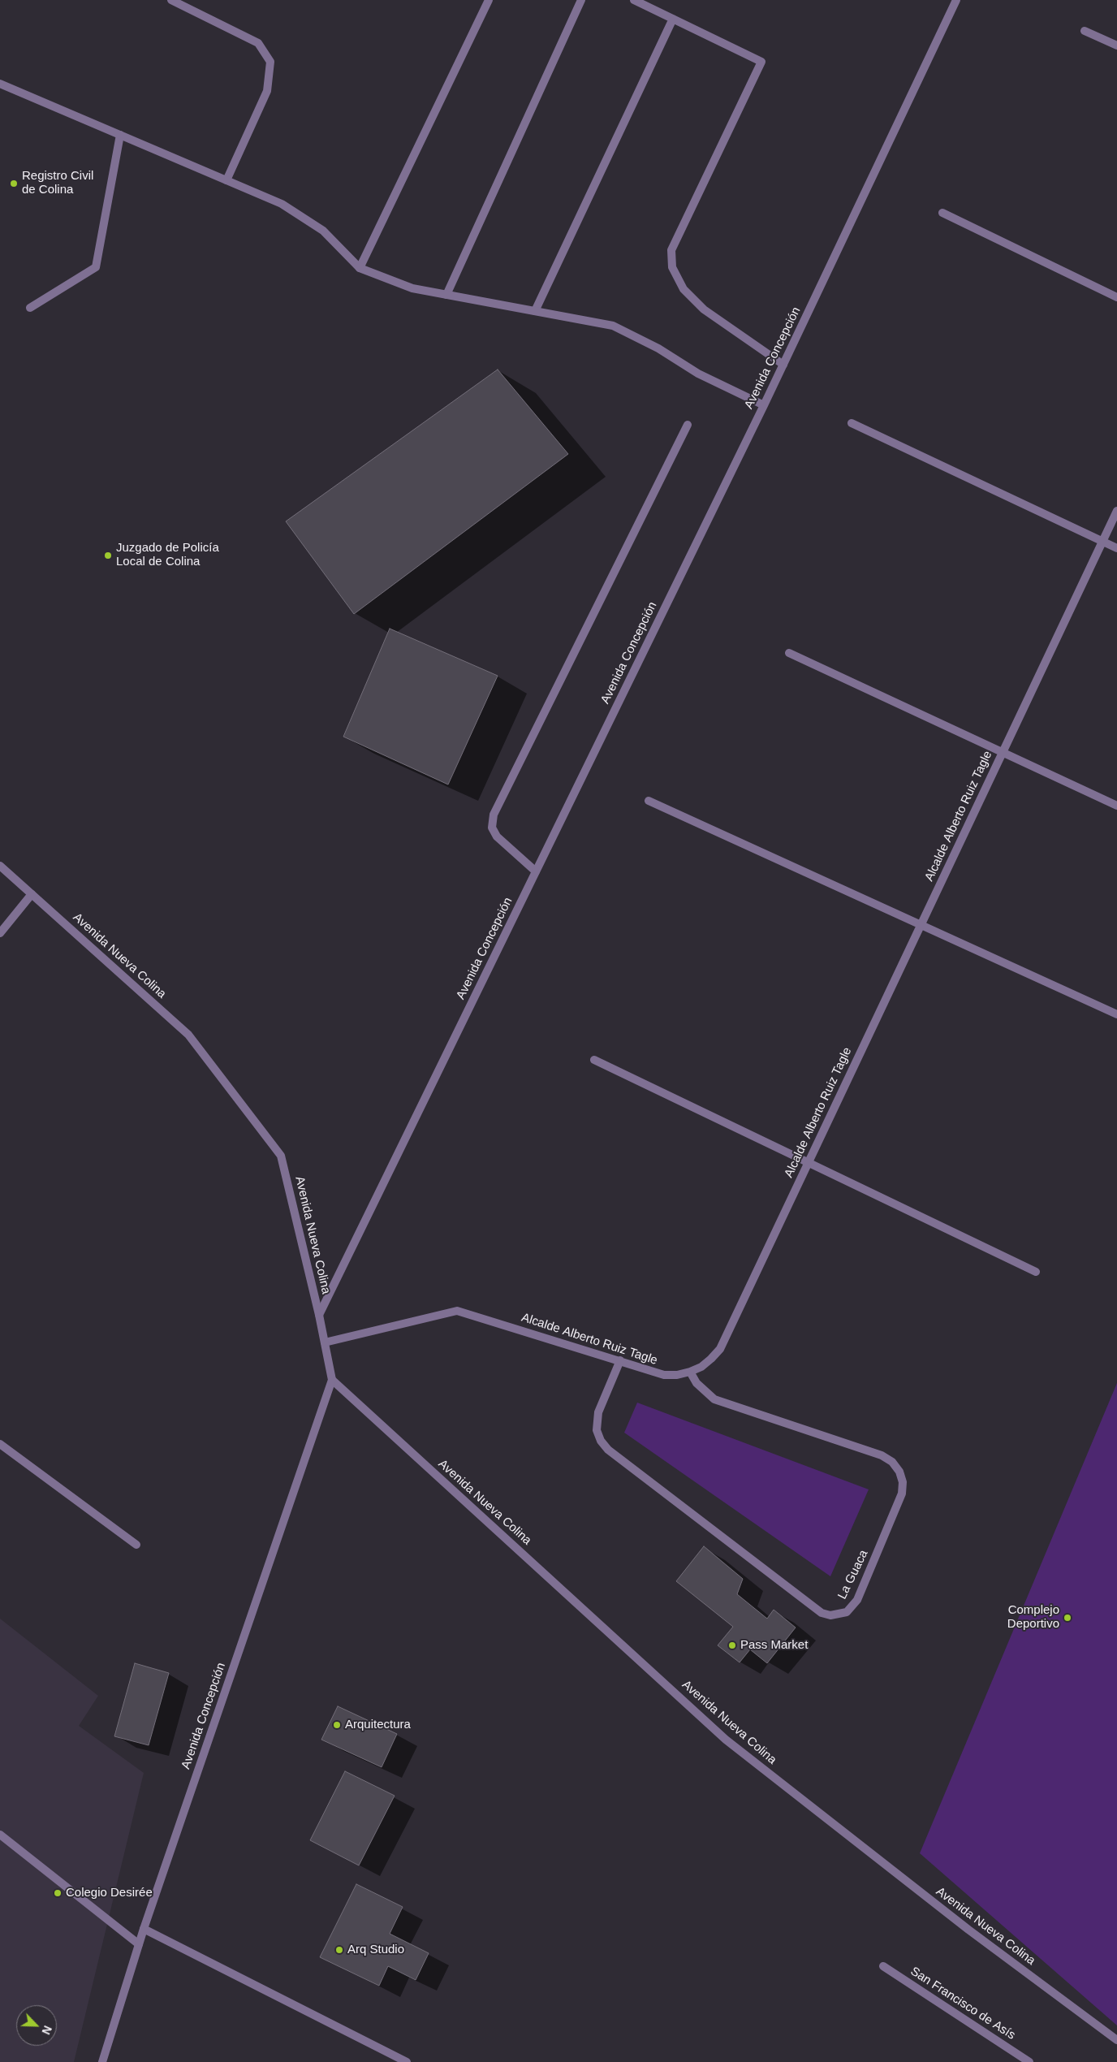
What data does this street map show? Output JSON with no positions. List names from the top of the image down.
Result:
{
  "streets": {
    "street": [
      "Avenida Concepción",
      "Alcalde Alberto Ruiz Tagle",
      "Avenida Nueva Colina",
      "La Guaca",
      "San Francisco de Asís"
    ]
  },
  "crossings": [
    ["Avenida Concepción", "Avenida Nueva Colina"],
    ["Alcalde Alberto Ruiz Tagle", "Avenida Nueva Colina"],
    ["Alcalde Alberto Ruiz Tagle", "La Guaca"]
  ],
  "places": [
    "Registro Civil de Colina",
    "Juzgado de Policía Local de Colina",
    "Complejo Deportivo",
    "Pass Market",
    "Arquitectura",
    "Colegio Desirée",
    "Arq Studio"
  ],
  "north": "bottom right"
}
